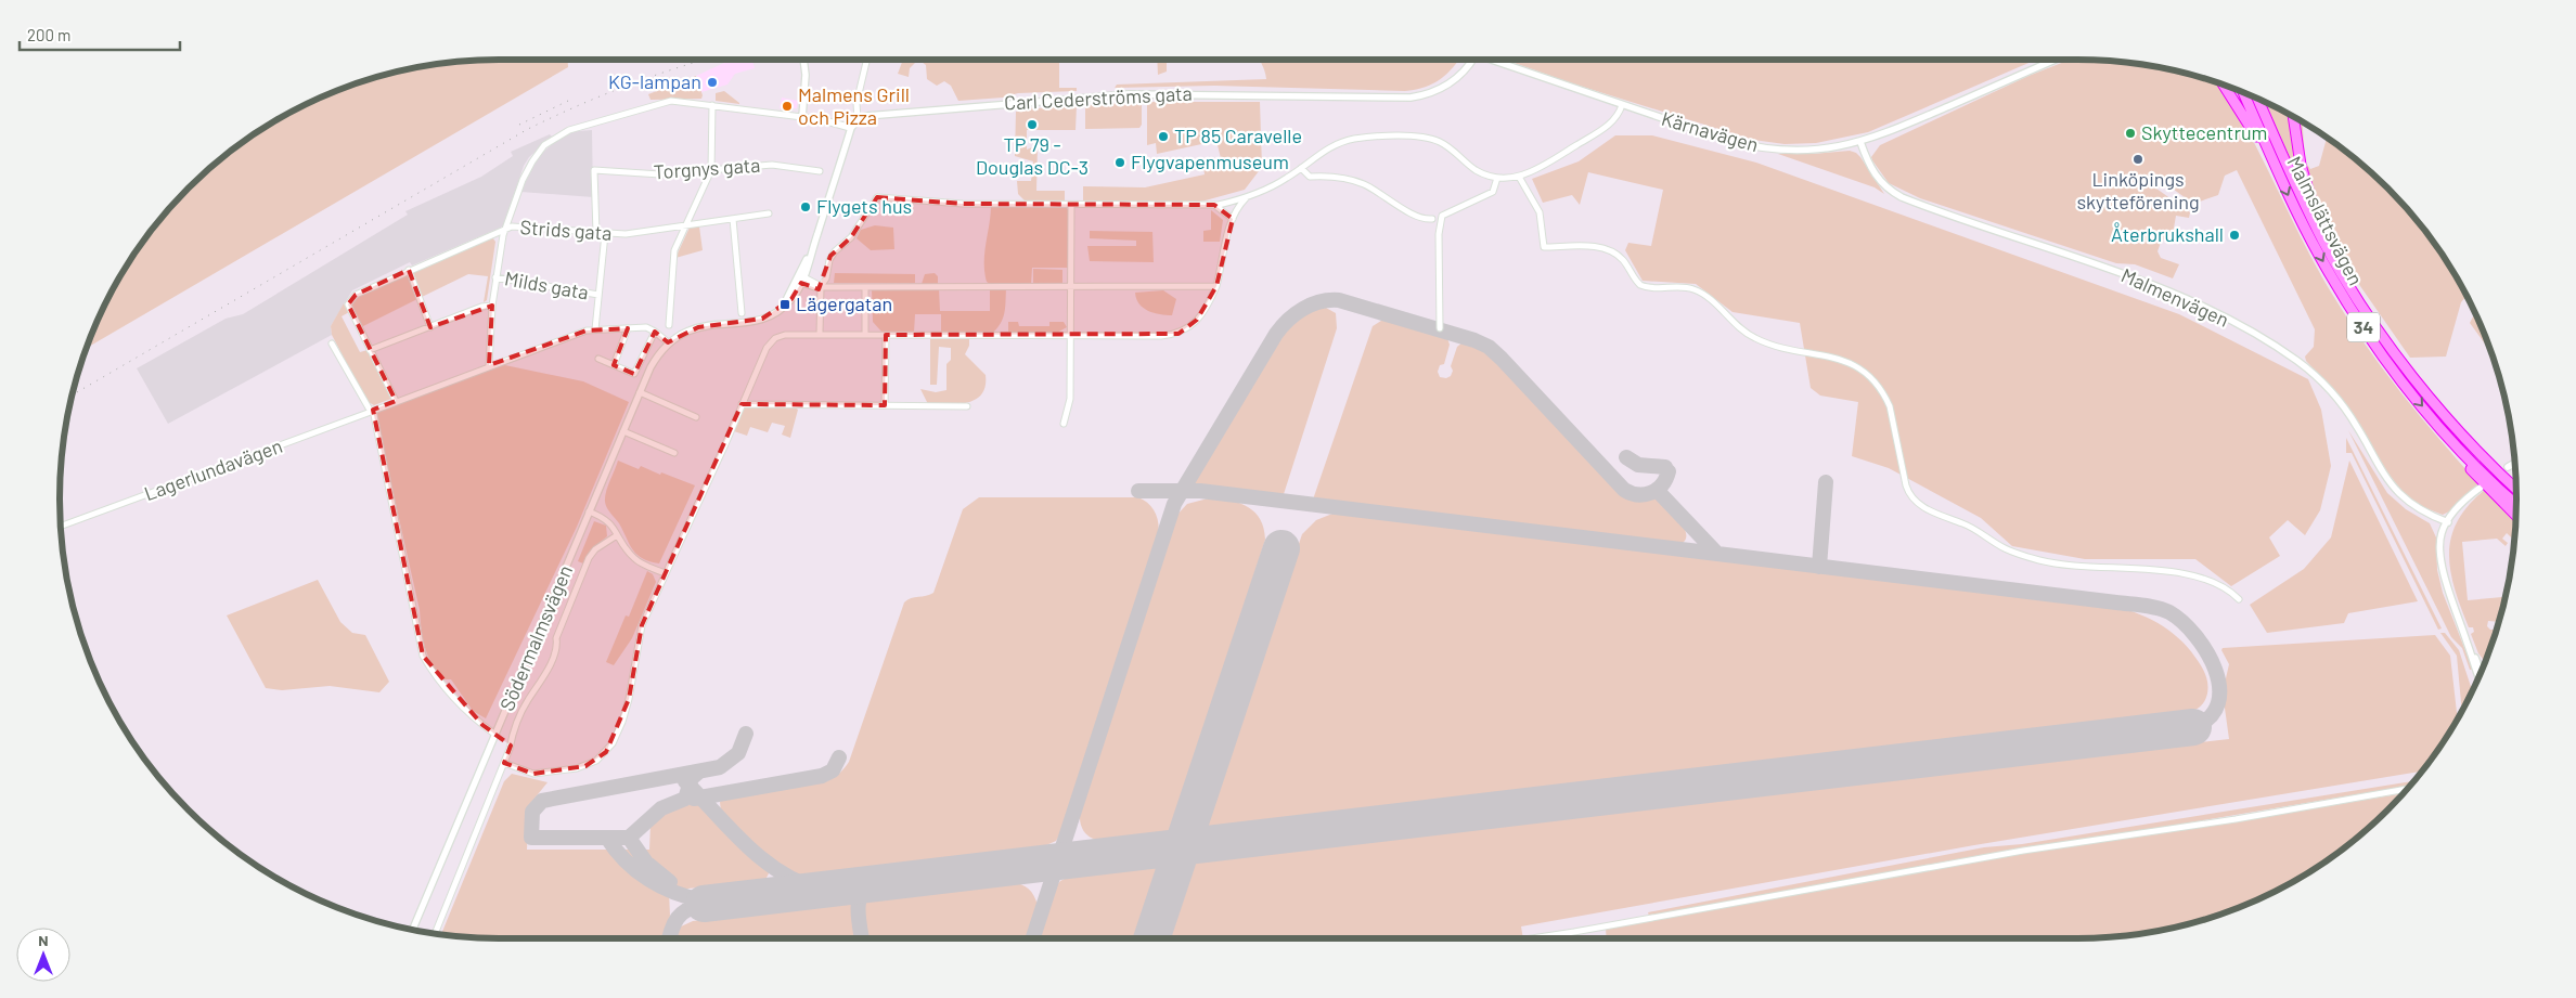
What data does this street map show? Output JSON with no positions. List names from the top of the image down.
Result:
{
  "streets": {
    "highway": ["Malmslättsvägen", "34"],
    "street": [
      "Carl Cederströms gata",
      "Kärnavägen",
      "Torgnys gata",
      "Strids gata",
      "Milds gata",
      "Malmenvägen",
      "Lagerlundavägen",
      "Södermalmsvägen"
    ]
  },
  "crossings": [
    ["Kärnavägen", "Malmenvägen"],
    ["Torgnys gata", "Strids gata"],
    ["Malmslättsvägen", "34"],
    ["Strids gata", "Milds gata"]
  ],
  "places": {
    "other": [
      "KG-lampan",
      "Malmens Grill och Pizza",
      "TP 79 - Douglas DC-3",
      "Skyttecentrum",
      "TP 85 Caravelle",
      "Linköpings skytteförening",
      "Flygvapenmuseum",
      "Flygets hus",
      "Återbrukshall"
    ],
    "transit": ["Lägergatan"]
  },
  "scale_bar": "200 m",
  "north": "top"
}
